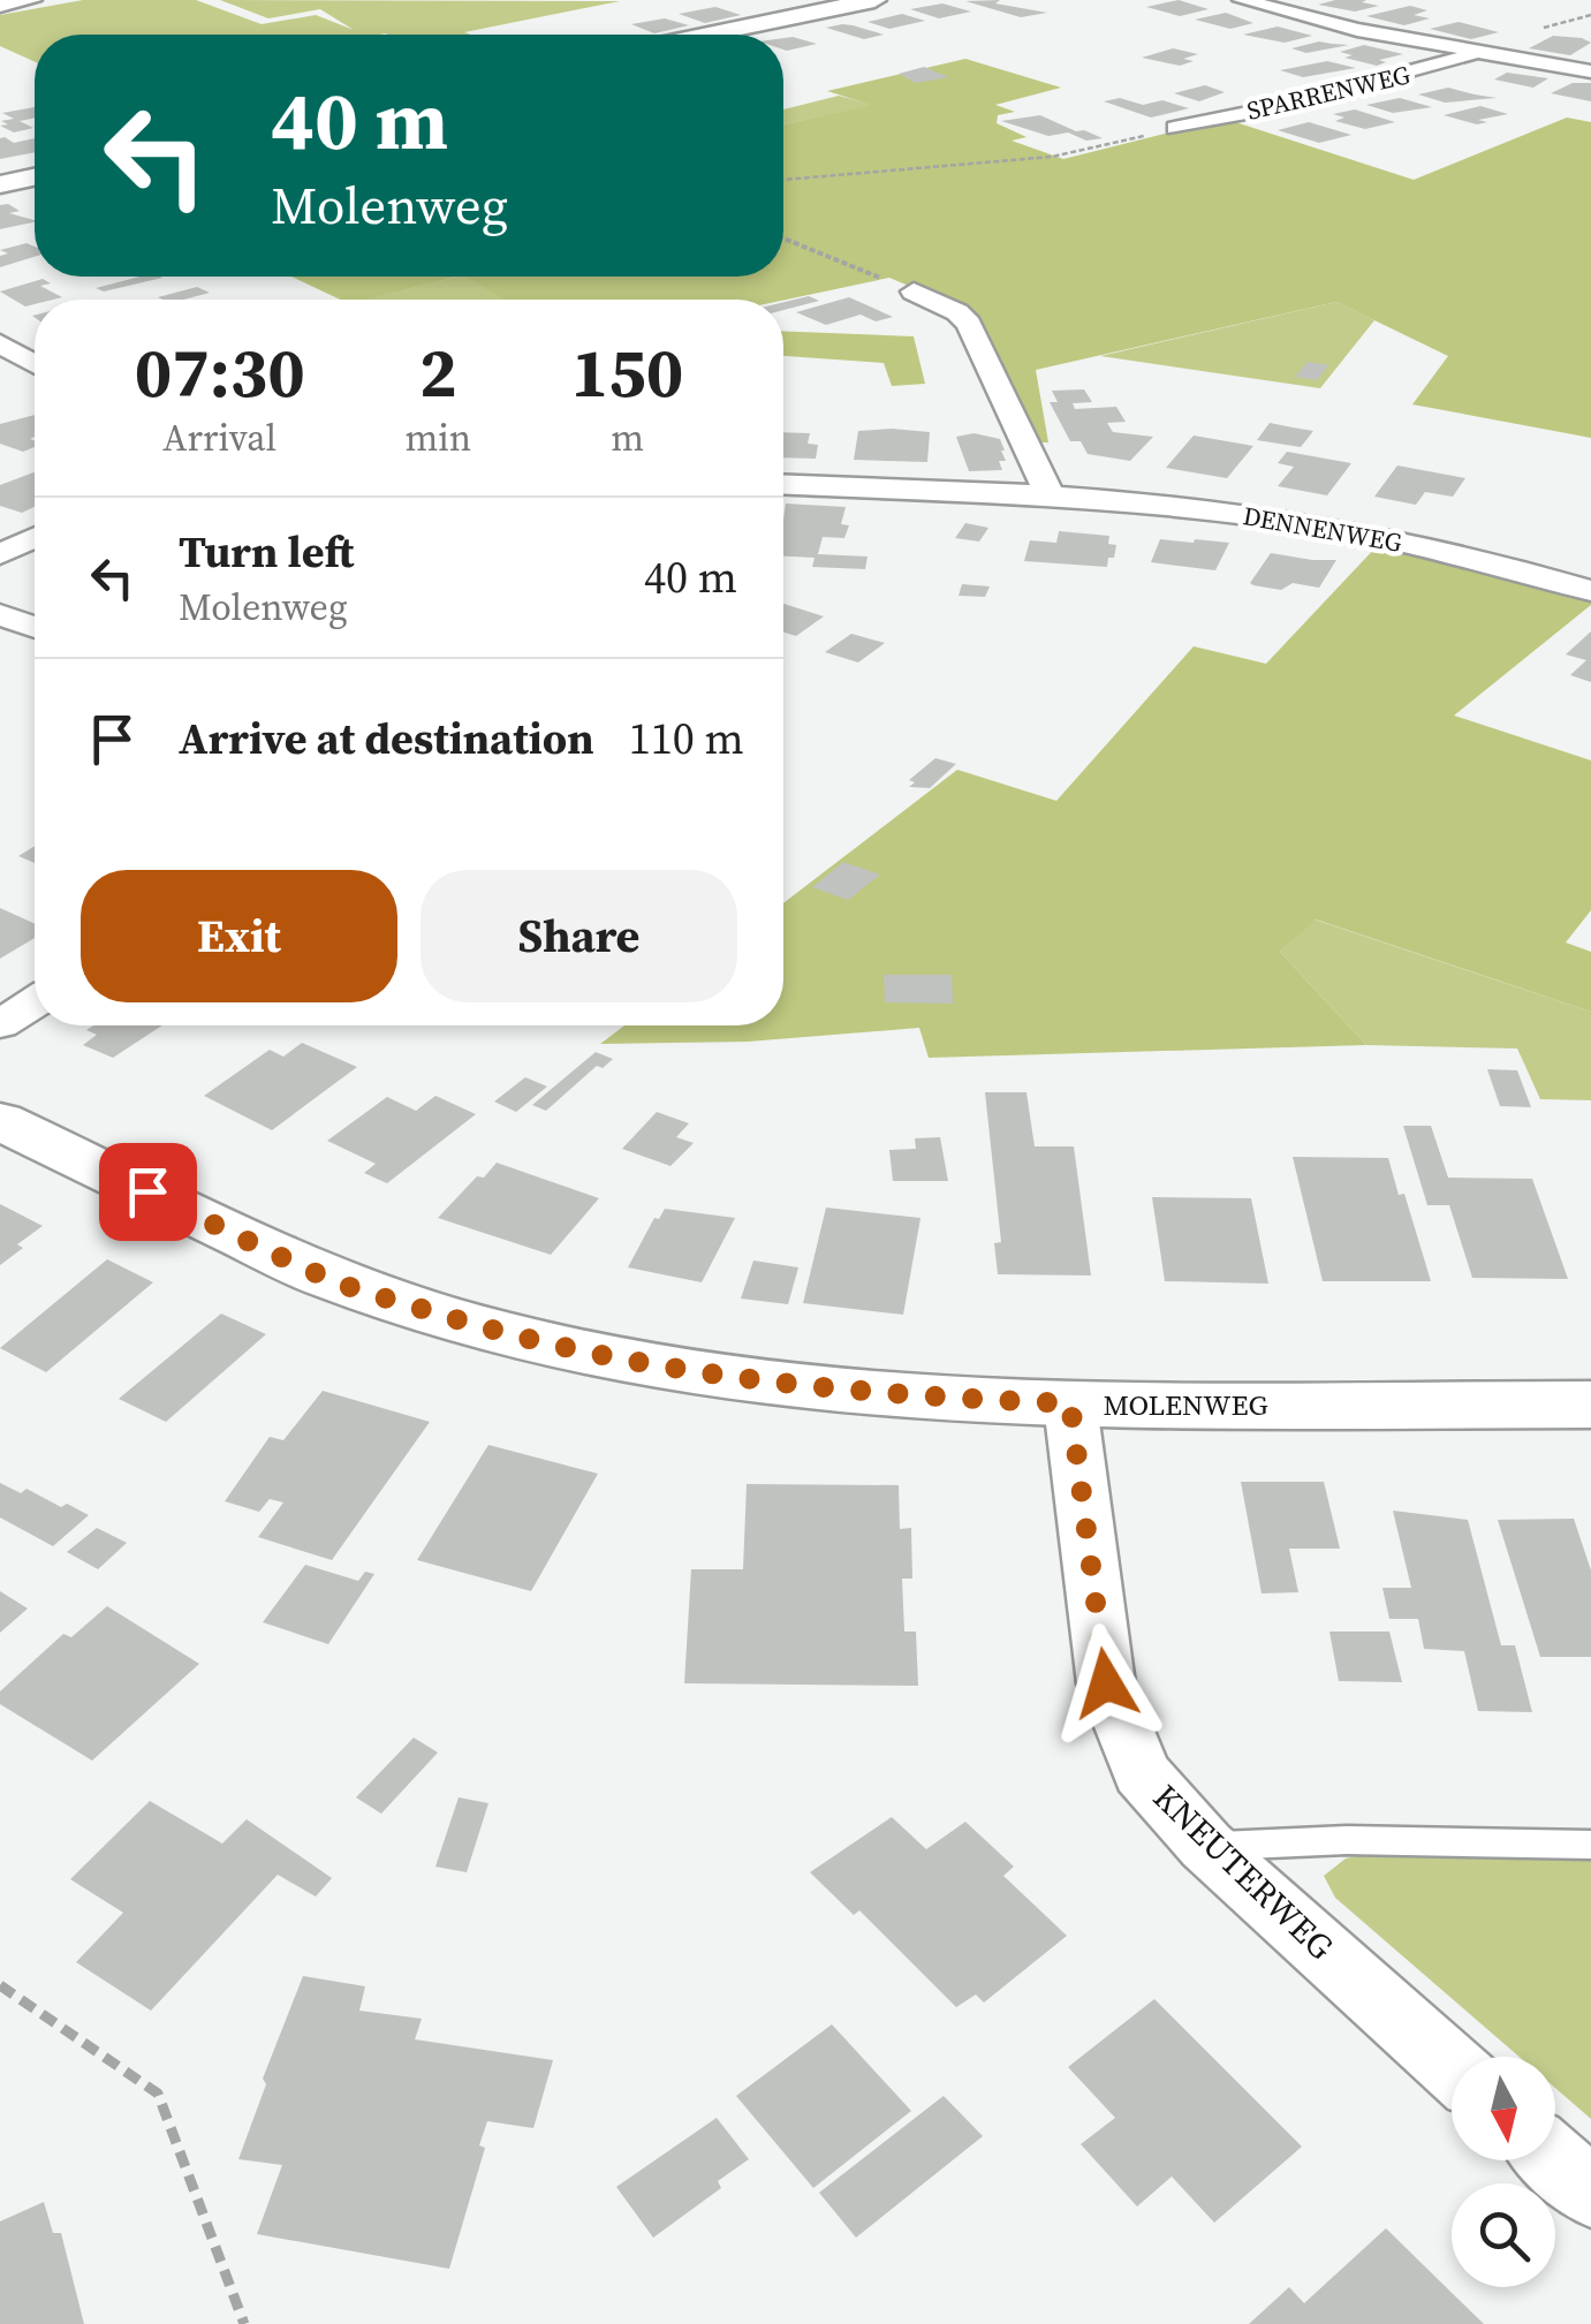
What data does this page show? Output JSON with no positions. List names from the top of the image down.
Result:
{
  "streets": {
    "street": [
      "SPARRENWEG",
      "DENNENWEG",
      "MOLENWEG",
      "KNEUTERWEG"
    ]
  },
  "crossings": [
    ["MOLENWEG", "KNEUTERWEG"]
  ],
  "north": "bottom",
  "page": {
    "turn": ["40 m", "Molenweg"],
    "eta": [
      "07:30",
      "Arrival",
      "2",
      "min",
      "150",
      "m"
    ],
    "list": [
      {
        "name": "Turn left",
        "note": "Molenweg",
        "value": "40 m"
      },
      {
        "name": "Arrive at destination",
        "value": "110 m"
      }
    ],
    "buttons": ["Exit", "Share"]
  }
}
